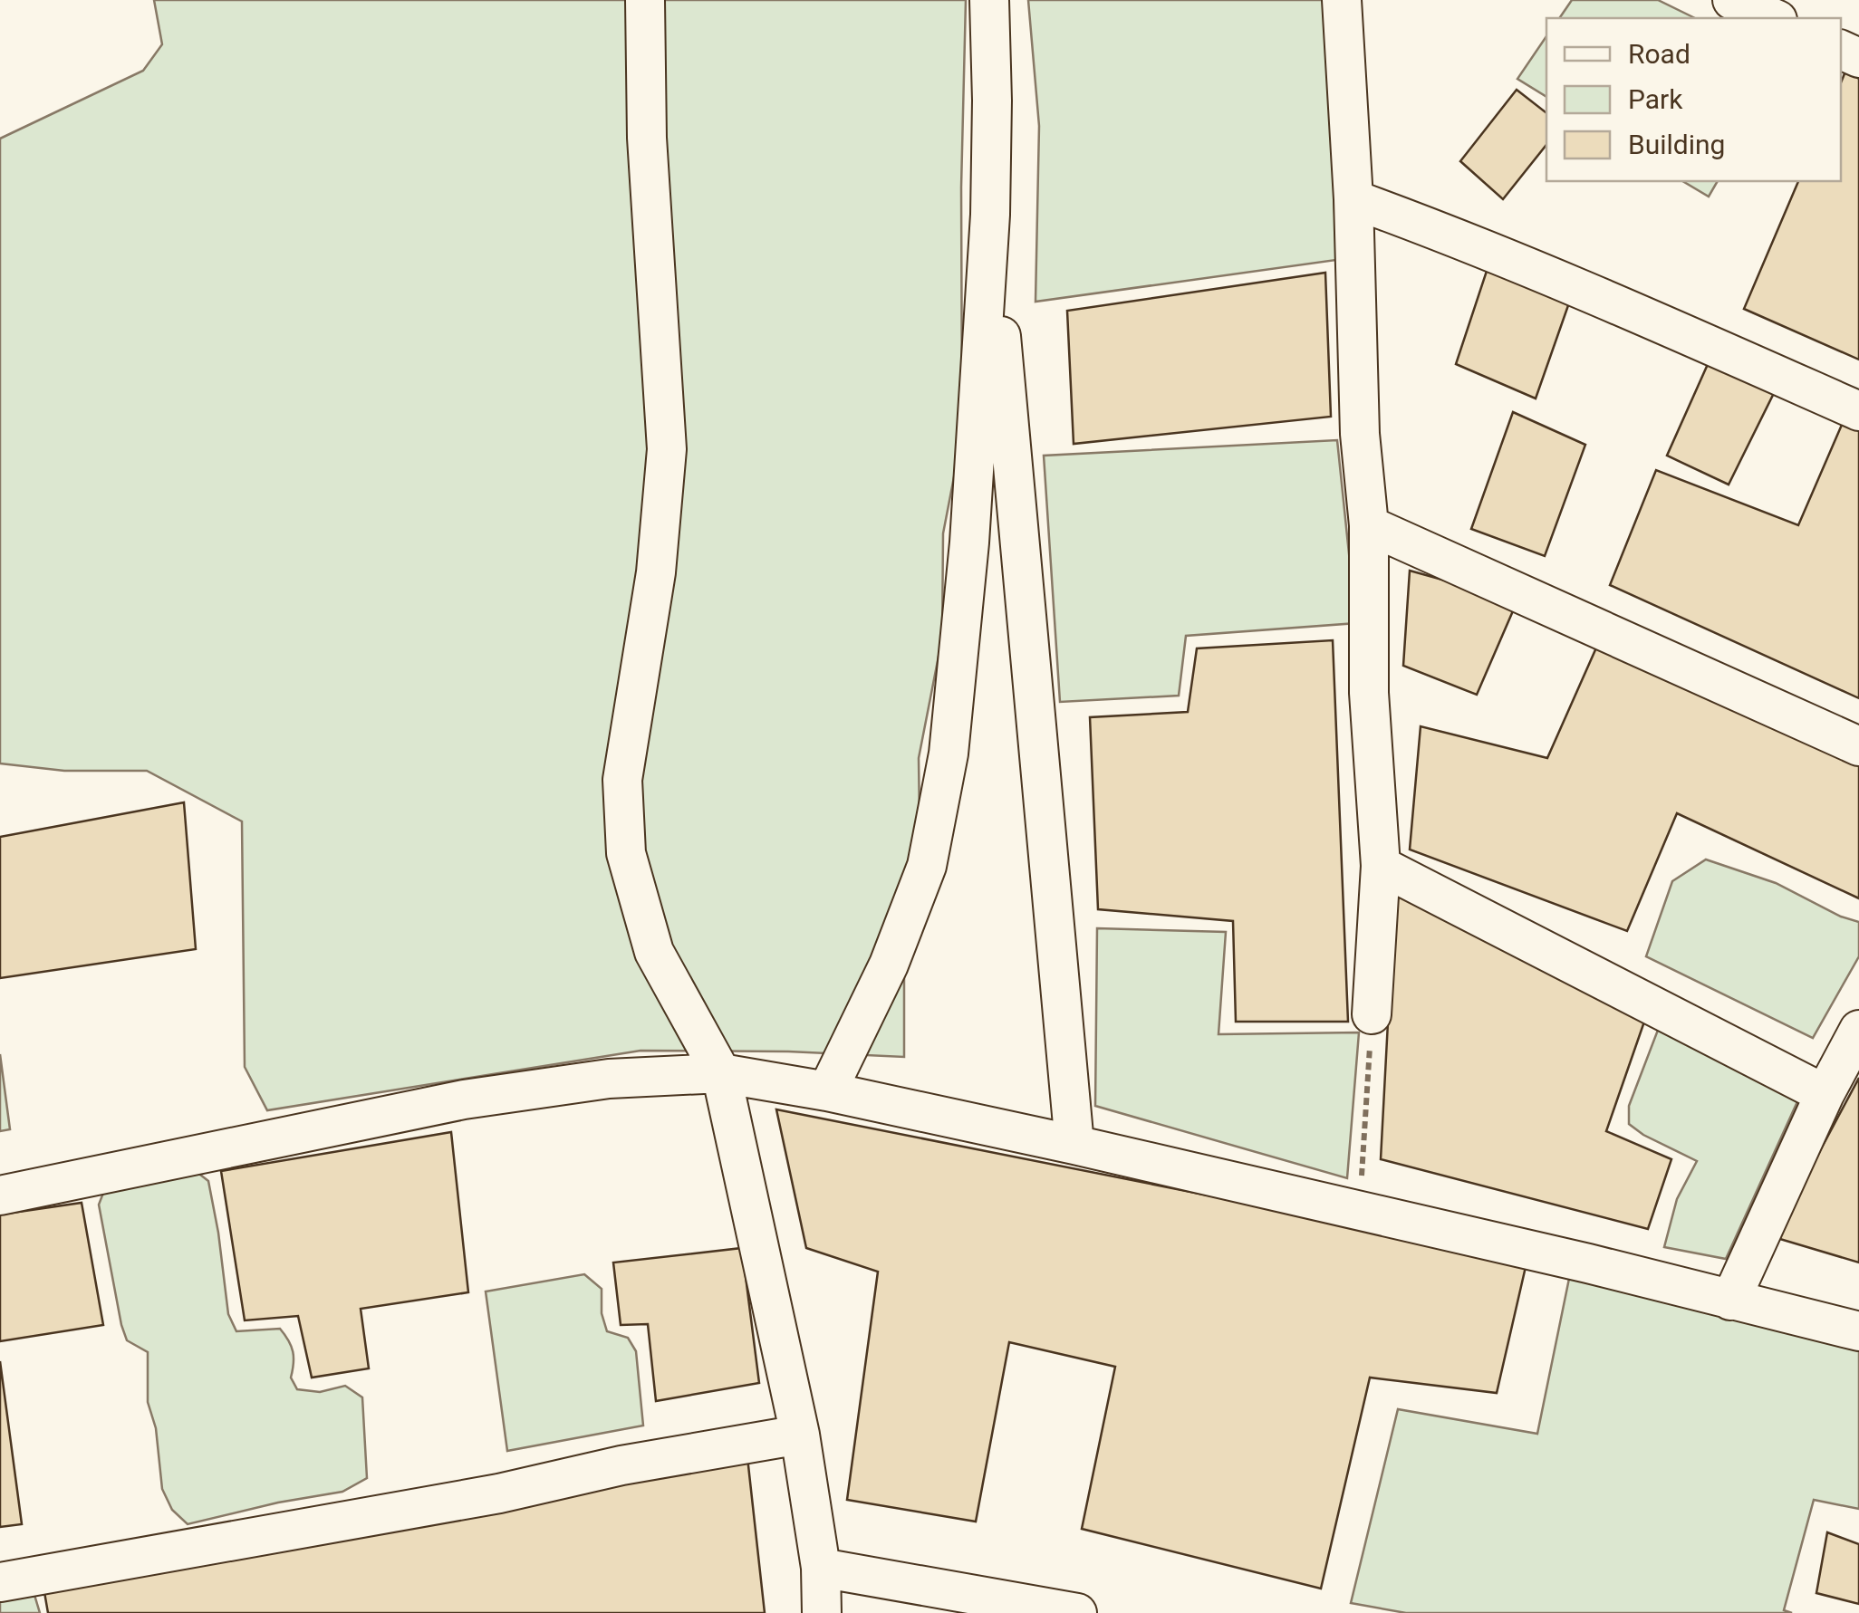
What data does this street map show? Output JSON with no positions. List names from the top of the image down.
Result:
{
  "legend": ["Road", "Park", "Building"]
}
